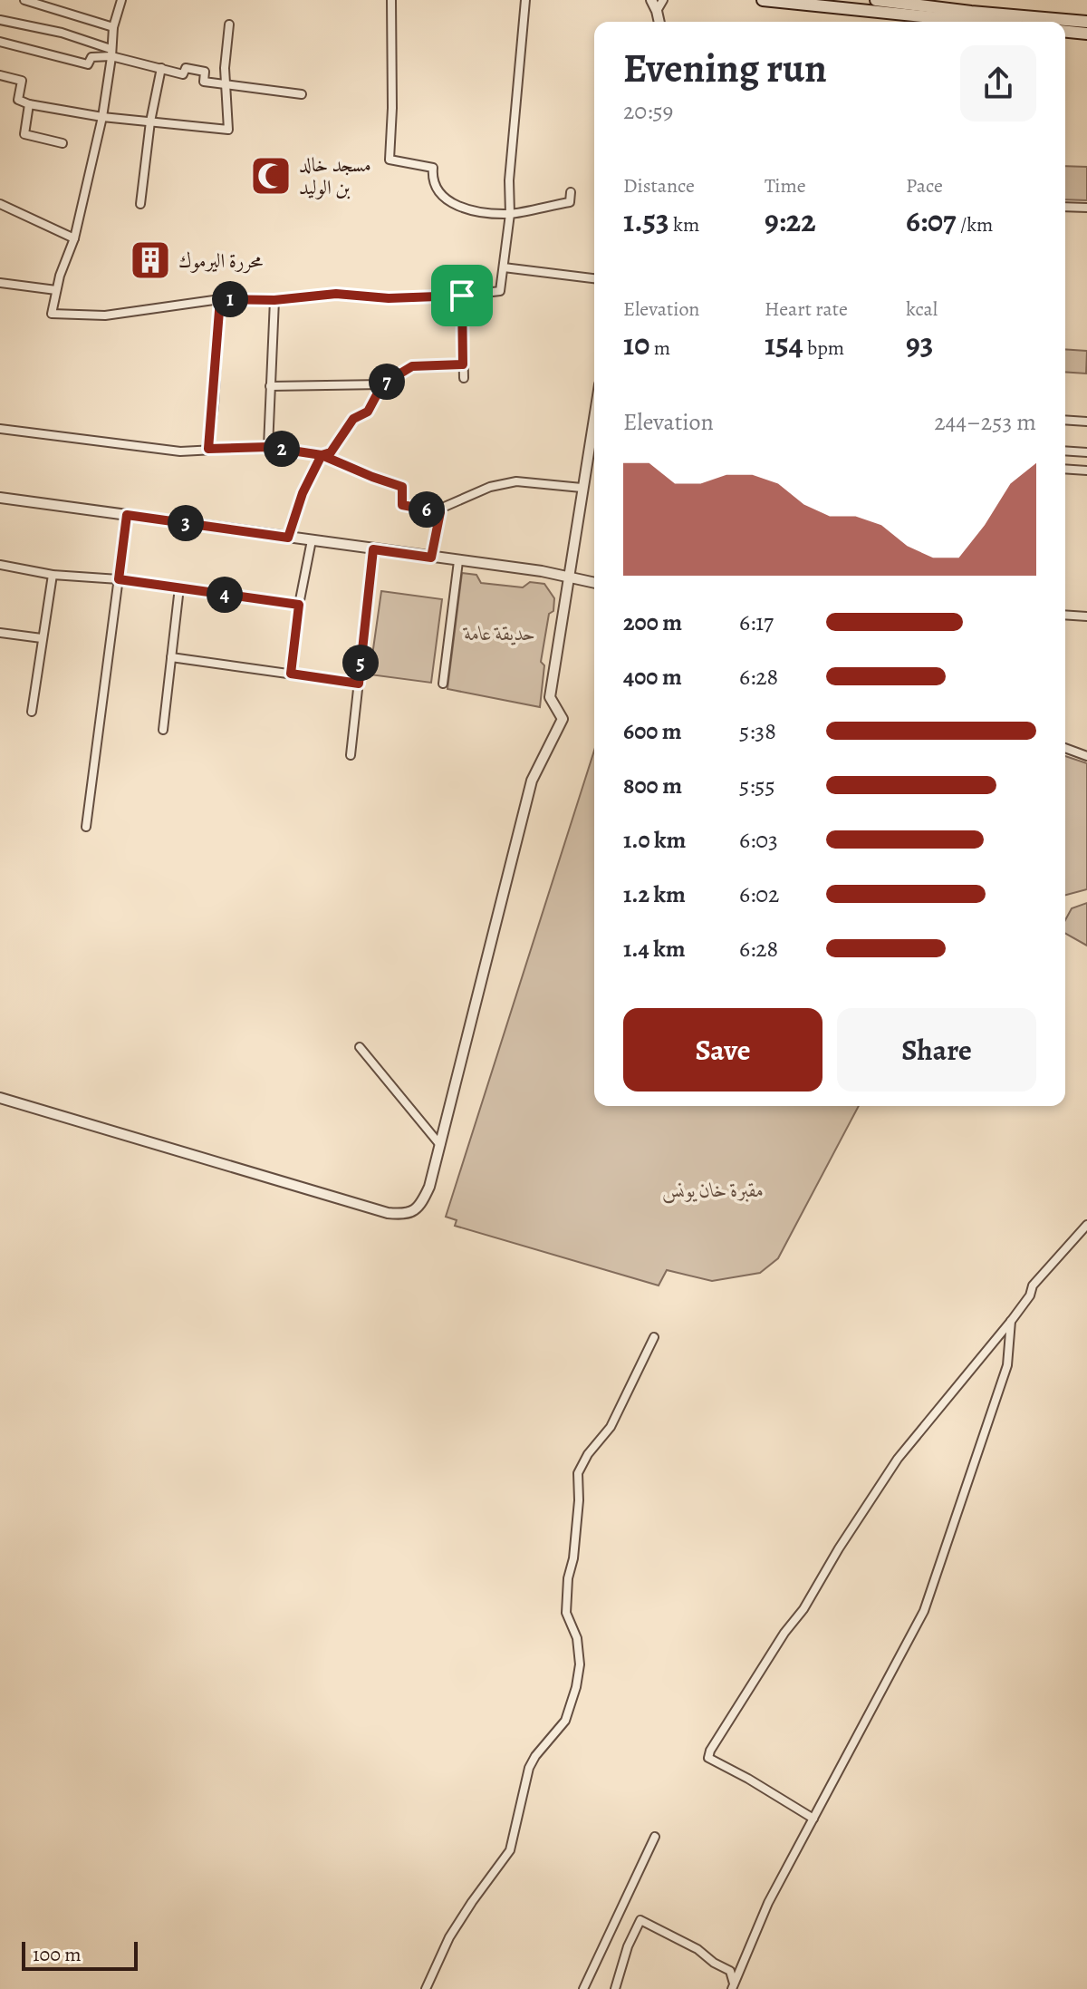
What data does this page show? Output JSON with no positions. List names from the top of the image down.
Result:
{
  "parks": ["حديقة عامة", "مقبرة خان يونس"],
  "places": {
    "mosque": ["مسجد خالد بن الوليد"],
    "building": ["محررة اليرموك"]
  },
  "scale_bar": "100 m",
  "page": {
    "heading": ["Evening run", "20:59"],
    "stats": [
      ["Distance", "1.53 km"],
      ["Time", "9:22"],
      ["Pace", "6:07 /km"],
      ["Elevation", "10 m"],
      ["Heart rate", "154 bpm"],
      ["kcal", "93"]
    ],
    "pins": [
      "1",
      "7",
      "2",
      "6",
      "3",
      "4",
      "5"
    ],
    "chart": ["Elevation", "244–253 m"],
    "list": [
      {
        "name": "200 m",
        "note": "6:17"
      },
      {
        "name": "400 m",
        "note": "6:28"
      },
      {
        "name": "600 m",
        "note": "5:38"
      },
      {
        "name": "800 m",
        "note": "5:55"
      },
      {
        "name": "1.0 km",
        "note": "6:03"
      },
      {
        "name": "1.2 km",
        "note": "6:02"
      },
      {
        "name": "1.4 km",
        "note": "6:28"
      }
    ],
    "buttons": ["Save", "Share"],
    "scale": "100 m"
  }
}
